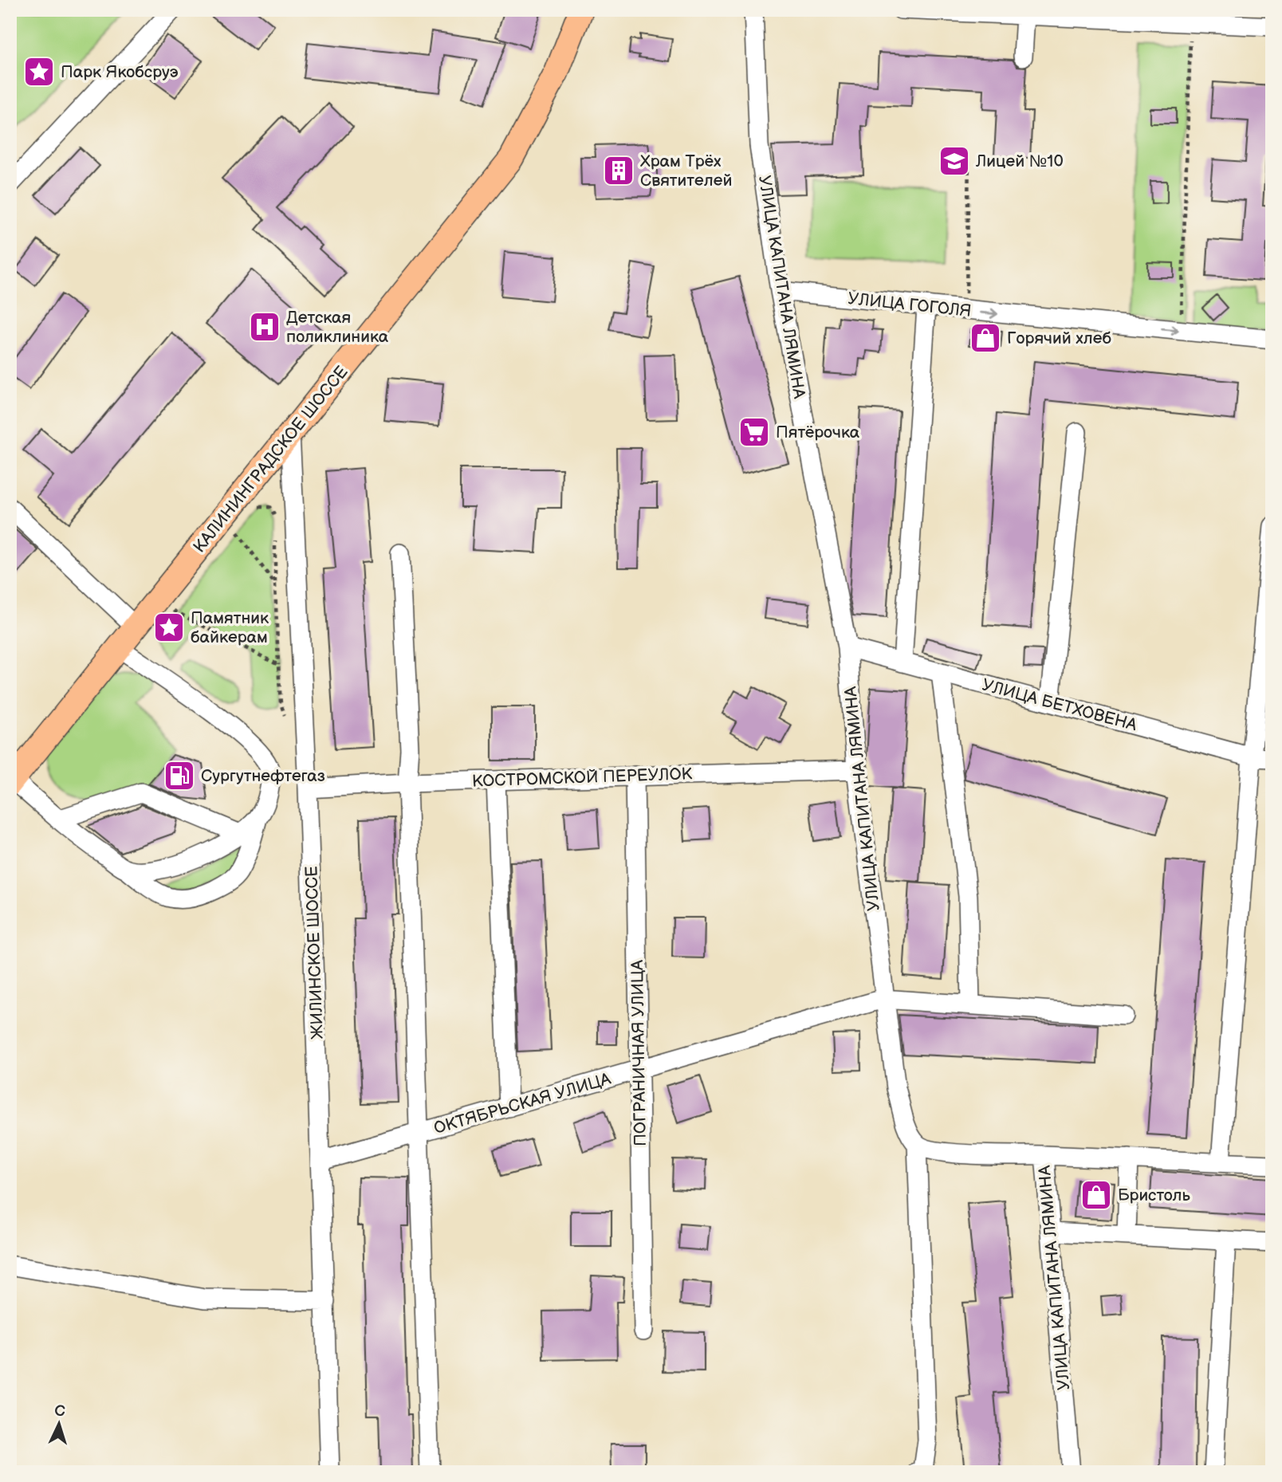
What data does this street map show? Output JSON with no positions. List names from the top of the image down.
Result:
{
  "streets": {
    "main road": ["КАЛИНИНГРАДСКОЕ ШОССЕ"],
    "street": [
      "УЛИЦА КАПИТАНА ЛЯМИНА",
      "УЛИЦА ГОГОЛЯ",
      "УЛИЦА БЕТХОВЕНА",
      "КОСТРОМСКОЙ ПЕРЕУЛОК",
      "ЖИЛИНСКОЕ ШОССЕ",
      "ПОГРАНИЧНАЯ УЛИЦА",
      "ОКТЯБРЬСКАЯ УЛИЦА"
    ]
  },
  "crossings": [
    ["УЛИЦА КАПИТАНА ЛЯМИНА", "УЛИЦА ГОГОЛЯ"],
    ["УЛИЦА КАПИТАНА ЛЯМИНА", "УЛИЦА БЕТХОВЕНА"],
    ["УЛИЦА КАПИТАНА ЛЯМИНА", "КОСТРОМСКОЙ ПЕРЕУЛОК"],
    ["УЛИЦА КАПИТАНА ЛЯМИНА", "ОКТЯБРЬСКАЯ УЛИЦА"],
    ["КАЛИНИНГРАДСКОЕ ШОССЕ", "ЖИЛИНСКОЕ ШОССЕ"],
    ["КОСТРОМСКОЙ ПЕРЕУЛОК", "ЖИЛИНСКОЕ ШОССЕ"],
    ["КОСТРОМСКОЙ ПЕРЕУЛОК", "ПОГРАНИЧНАЯ УЛИЦА"],
    ["ЖИЛИНСКОЕ ШОССЕ", "ОКТЯБРЬСКАЯ УЛИЦА"],
    ["ПОГРАНИЧНАЯ УЛИЦА", "ОКТЯБРЬСКАЯ УЛИЦА"]
  ],
  "one_way": ["УЛИЦА ГОГОЛЯ"],
  "places": {
    "place": ["Парк Якобсруэ", "Памятник байкерам"],
    "school or university": ["Лицей №10"],
    "building": ["Храм Трёх Святителей"],
    "hospital": ["Детская поликлиника"],
    "shop": ["Горячий хлеб", "Бристоль"],
    "supermarket": ["Пятёрочка"],
    "fuel station": ["Сургутнефтегаз"]
  },
  "north": "top"
}
